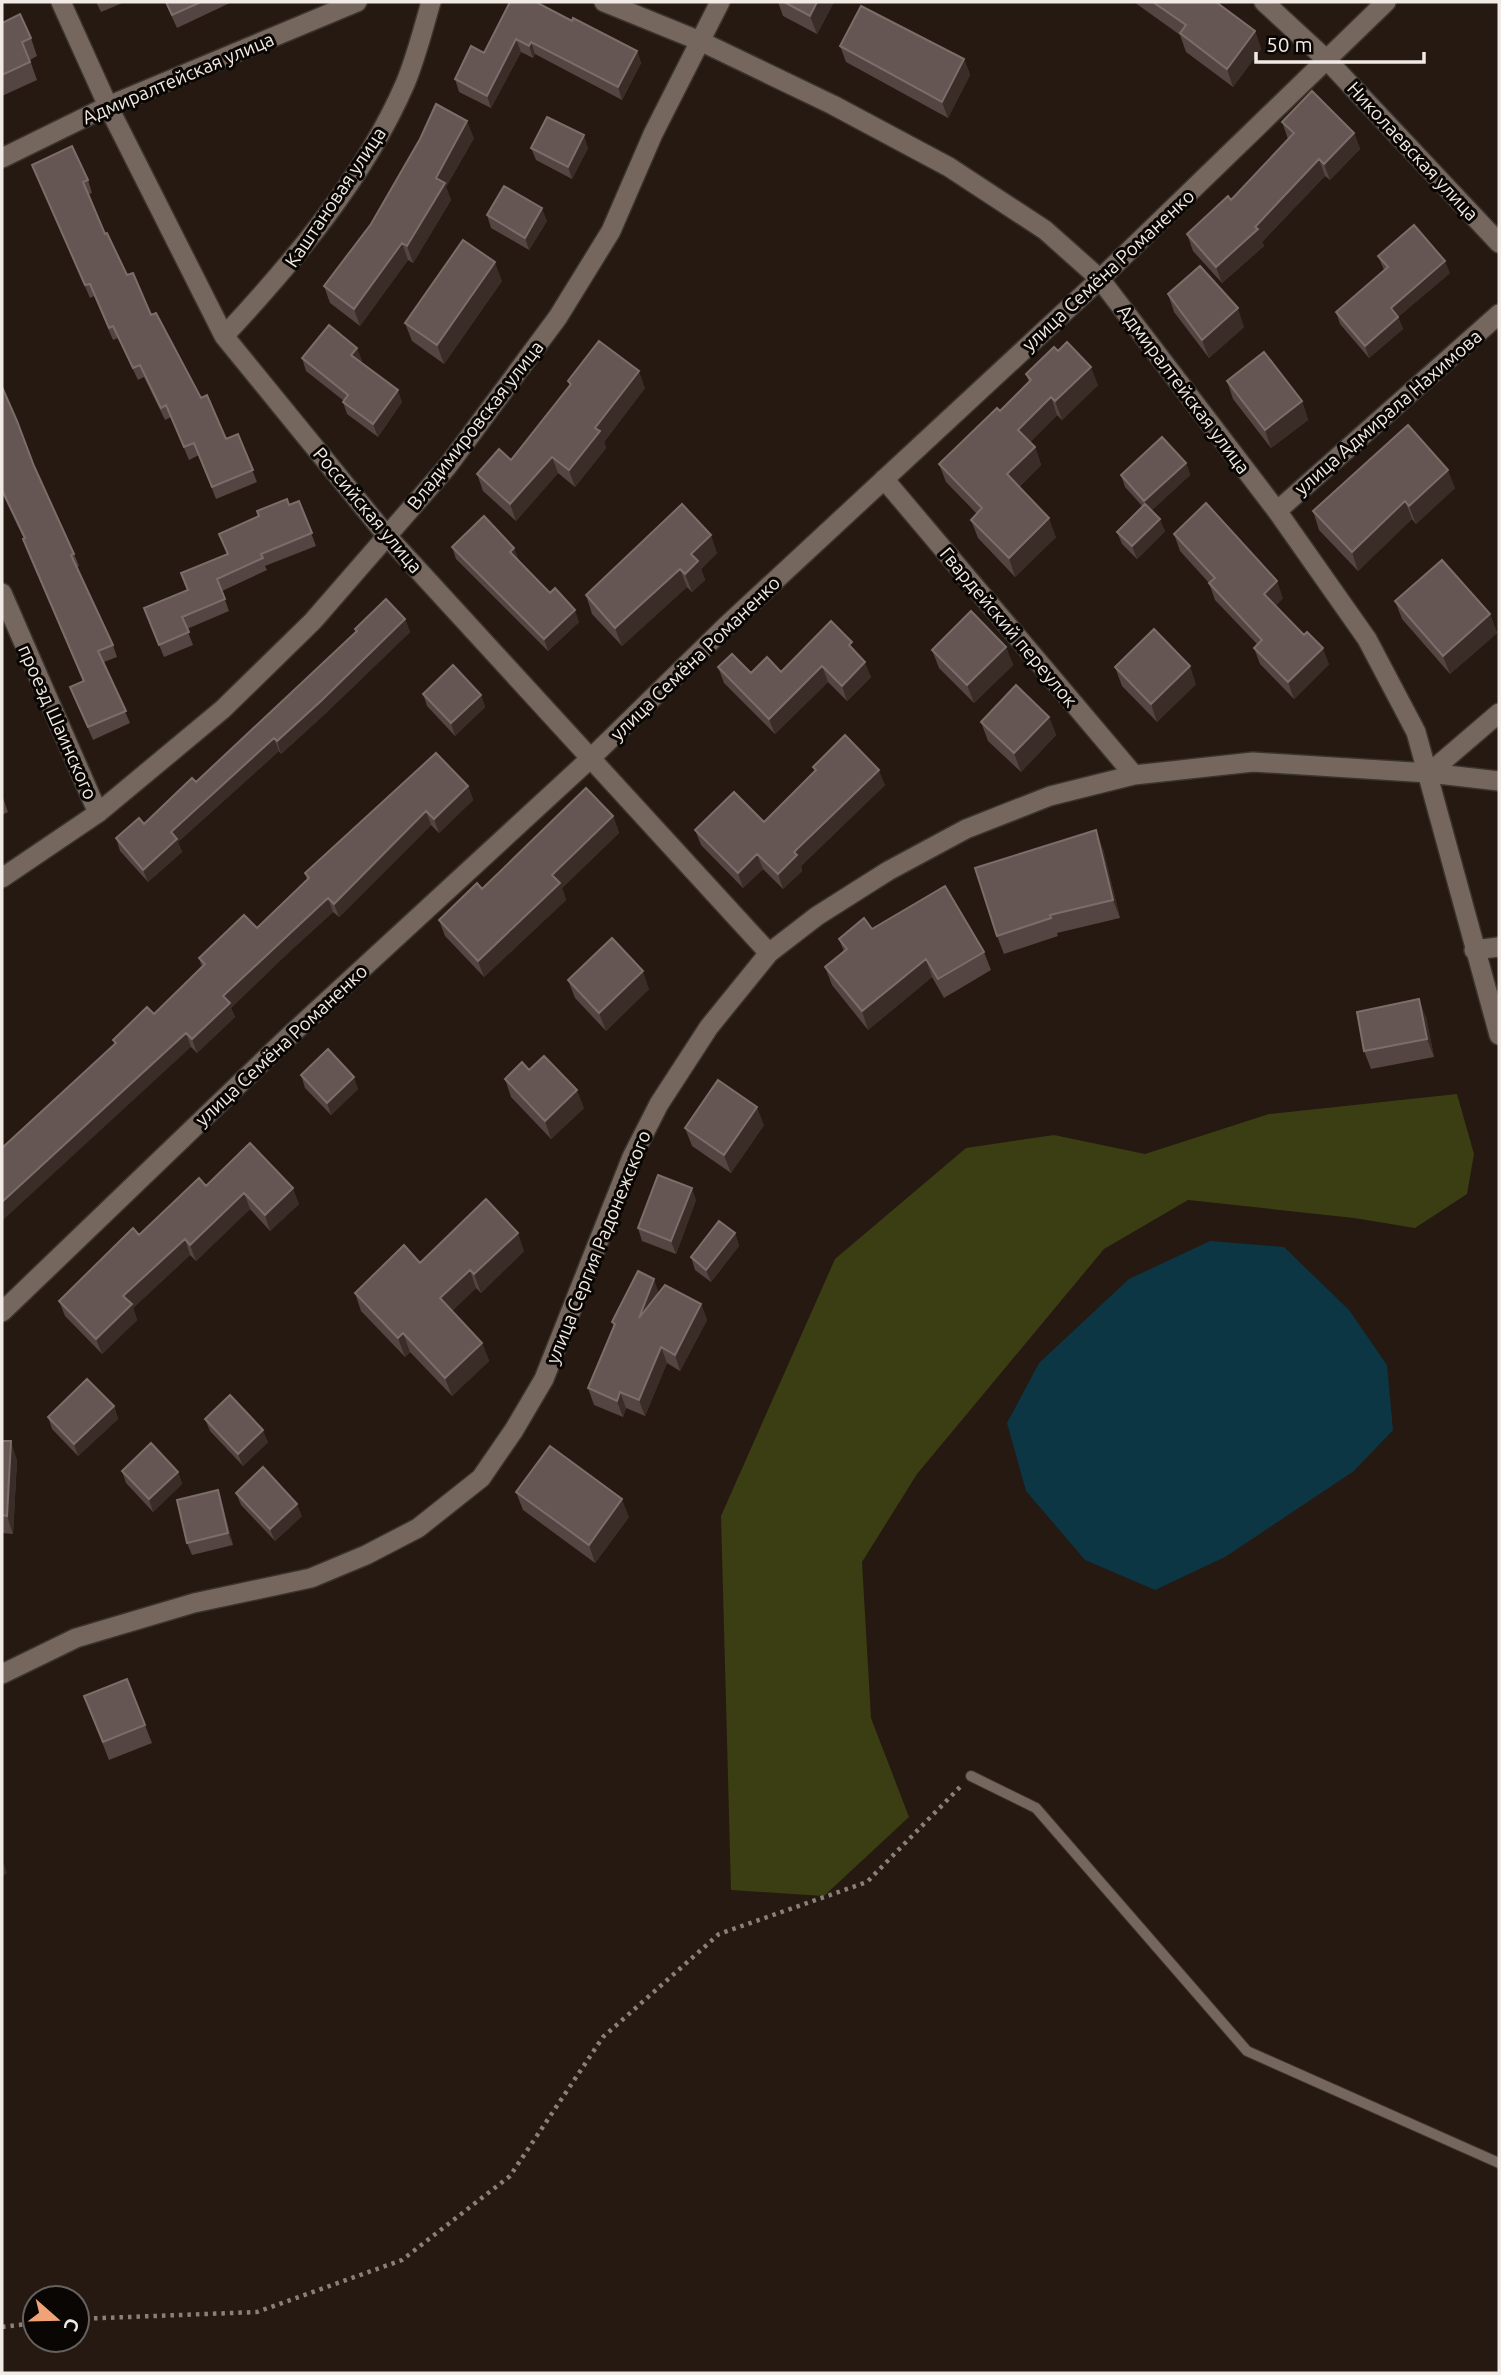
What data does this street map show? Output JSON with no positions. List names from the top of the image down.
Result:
{
  "streets": {
    "street": [
      "Адмиралтейская улица",
      "Николаевская улица",
      "Каштановая улица",
      "улица Семёна Романенко",
      "улица Адмирала Нахимова",
      "Владимировская улица",
      "Российская улица",
      "Гвардейский переулок",
      "проезд Шаинского",
      "улица Сергия Радонежского"
    ]
  },
  "crossings": [
    ["Адмиралтейская улица", "улица Семёна Романенко"],
    ["Адмиралтейская улица", "улица Адмирала Нахимова"],
    ["Адмиралтейская улица", "Владимировская улица"],
    ["Адмиралтейская улица", "Российская улица"],
    ["Адмиралтейская улица", "улица Сергия Радонежского"],
    ["Николаевская улица", "улица Семёна Романенко"],
    ["Каштановая улица", "Российская улица"],
    ["улица Семёна Романенко", "Российская улица"],
    ["улица Семёна Романенко", "Гвардейский переулок"],
    ["Владимировская улица", "Российская улица"],
    ["Владимировская улица", "проезд Шаинского"],
    ["Российская улица", "улица Сергия Радонежского"],
    ["Гвардейский переулок", "улица Сергия Радонежского"]
  ],
  "scale_bar": "50 m",
  "north": "right"
}
